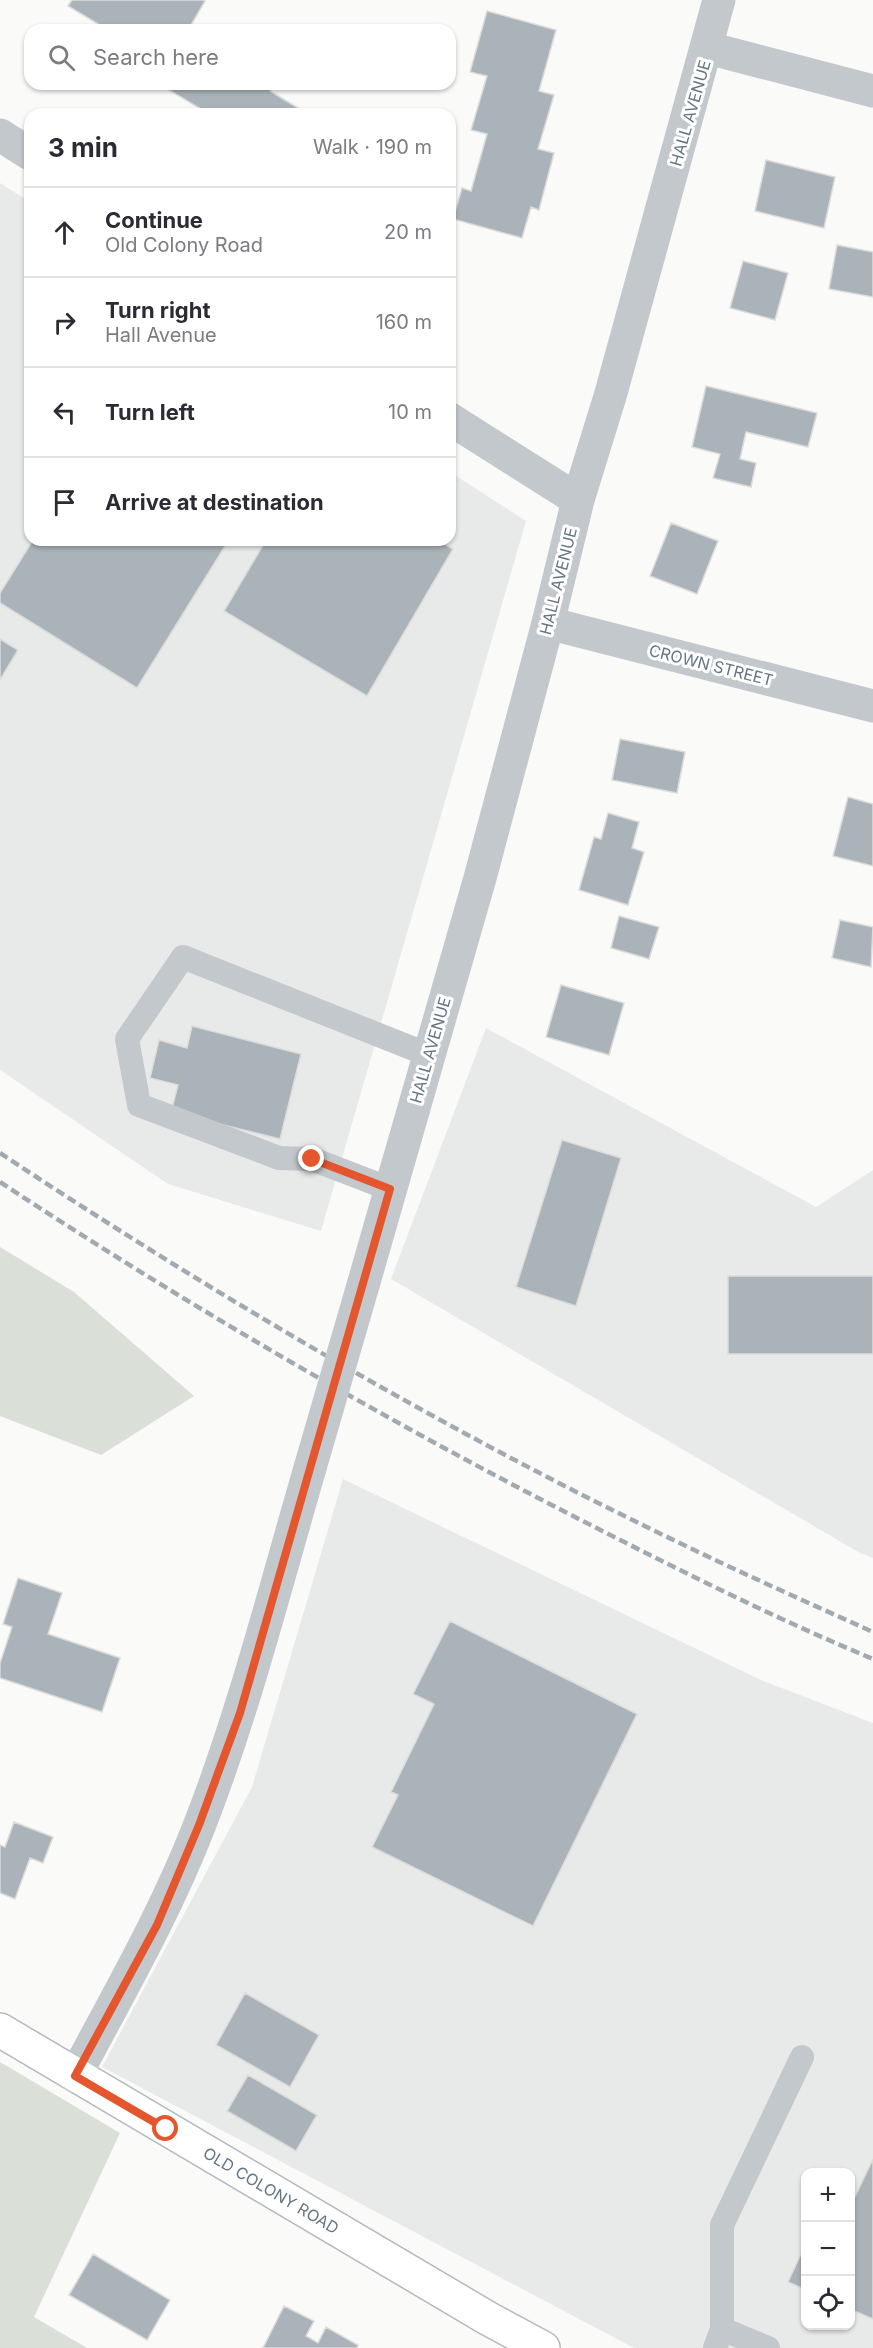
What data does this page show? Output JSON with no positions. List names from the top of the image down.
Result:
{
  "streets": {
    "main road": ["OLD COLONY ROAD"],
    "street": ["HALL AVENUE", "CROWN STREET"]
  },
  "crossings": [
    ["HALL AVENUE", "CROWN STREET"],
    ["HALL AVENUE", "OLD COLONY ROAD"]
  ],
  "page": {
    "search": "Search here",
    "heading": ["3 min", "Walk · 190 m"],
    "list": [
      ["Continue", "Old Colony Road", "20 m"],
      ["Turn right", "Hall Avenue", "160 m"],
      ["Turn left", "10 m"],
      "Arrive at destination"
    ],
    "map_buttons": ["+", "−"]
  }
}
